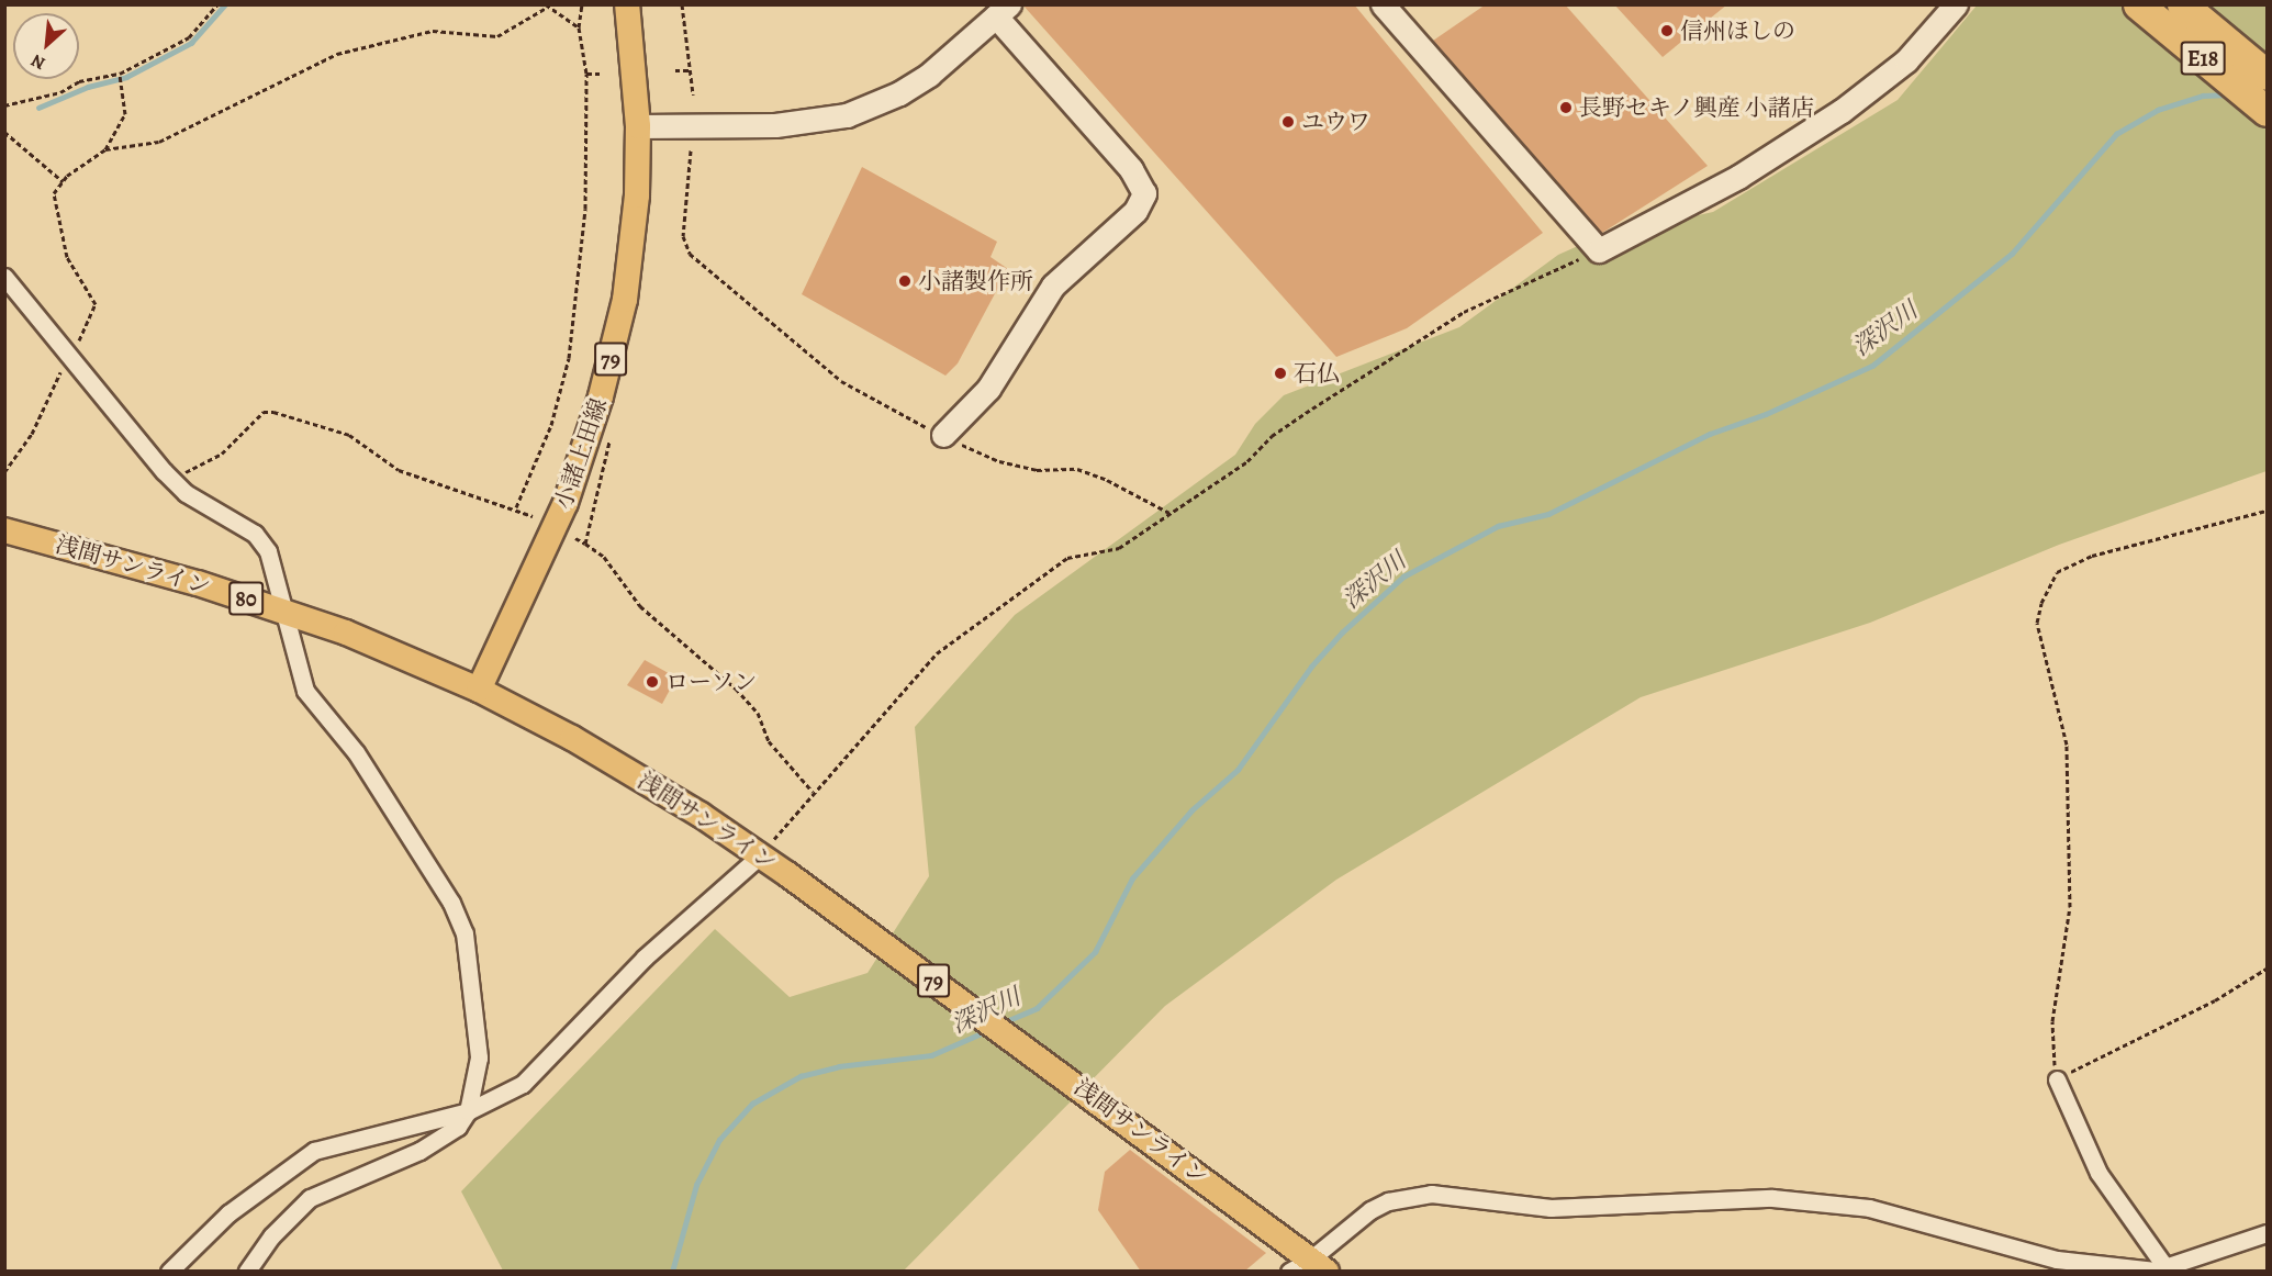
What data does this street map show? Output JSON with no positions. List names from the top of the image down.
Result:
{
  "streets": {
    "highway": ["E18"],
    "main road": [
      "79",
      "小諸上田線",
      "浅間サンライン",
      "80"
    ]
  },
  "crossings": [
    ["小諸上田線", "浅間サンライン"]
  ],
  "water": ["深沢川"],
  "places": [
    "信州ほしの",
    "長野セキノ興産 小諸店",
    "ユウワ",
    "小諸製作所",
    "石仏",
    "ローソン"
  ],
  "north": "bottom left"
}
